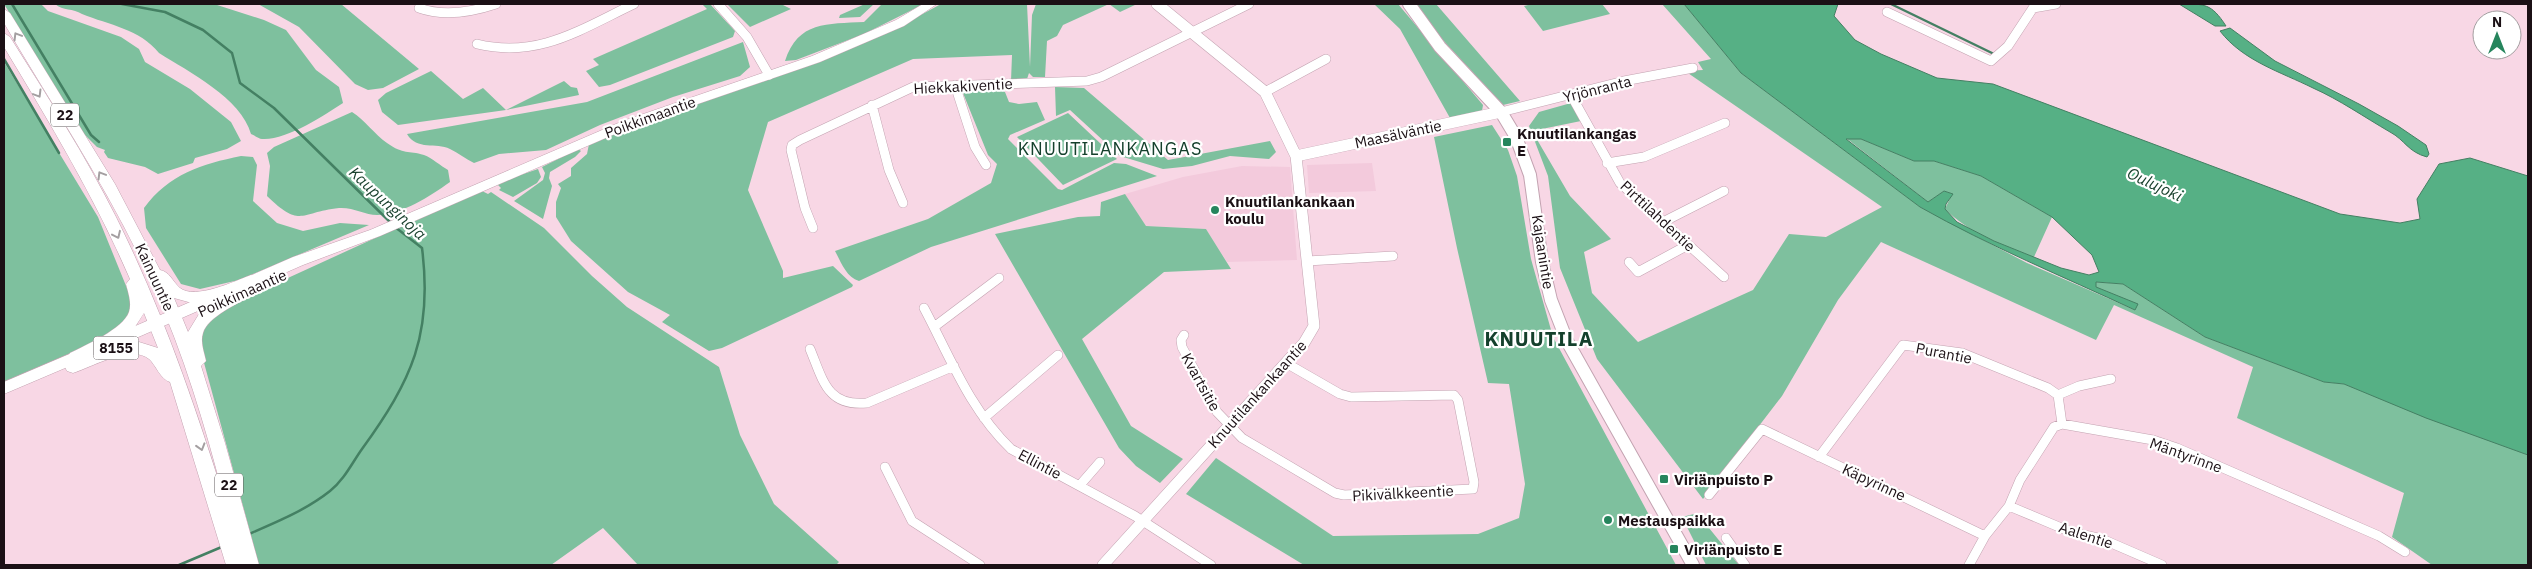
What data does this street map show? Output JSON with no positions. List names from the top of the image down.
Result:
{
  "streets": {
    "highway": ["22", "Kainuuntie"],
    "main road": ["Poikkimaantie", "Kajaanintie", "8155"],
    "street": [
      "Hiekkakiventie",
      "Yrjönranta",
      "Maasälväntie",
      "Pirttilahdentie",
      "Purantie",
      "Kvartsitie",
      "Knuutilankankaantie",
      "Mäntyrinne",
      "Ellintie",
      "Käpyrinne",
      "Pikivälkkeentie",
      "Aalentie"
    ]
  },
  "crossings": [
    ["Hiekkakiventie", "Knuutilankankaantie"],
    ["Yrjönranta", "Maasälväntie"],
    ["Yrjönranta", "Pirttilahdentie"],
    ["Yrjönranta", "Kajaanintie"],
    ["Poikkimaantie", "Kainuuntie"],
    ["Maasälväntie", "Kajaanintie"],
    ["Maasälväntie", "Knuutilankankaantie"],
    ["Purantie", "Käpyrinne"],
    ["Kvartsitie", "Knuutilankankaantie"],
    ["Kvartsitie", "Pikivälkkeentie"],
    ["Knuutilankankaantie", "Ellintie"],
    ["Knuutilankankaantie", "Pikivälkkeentie"]
  ],
  "districts": ["KNUUTILANKANGAS", "KNUUTILA"],
  "water": ["Oulujoki", "Kaupunginoja"],
  "places": {
    "transit": ["Knuutilankangas E", "Viriänpuisto P", "Viriänpuisto E"],
    "other": ["Knuutilankankaan koulu", "Mestauspaikka"]
  },
  "north": "top"
}
